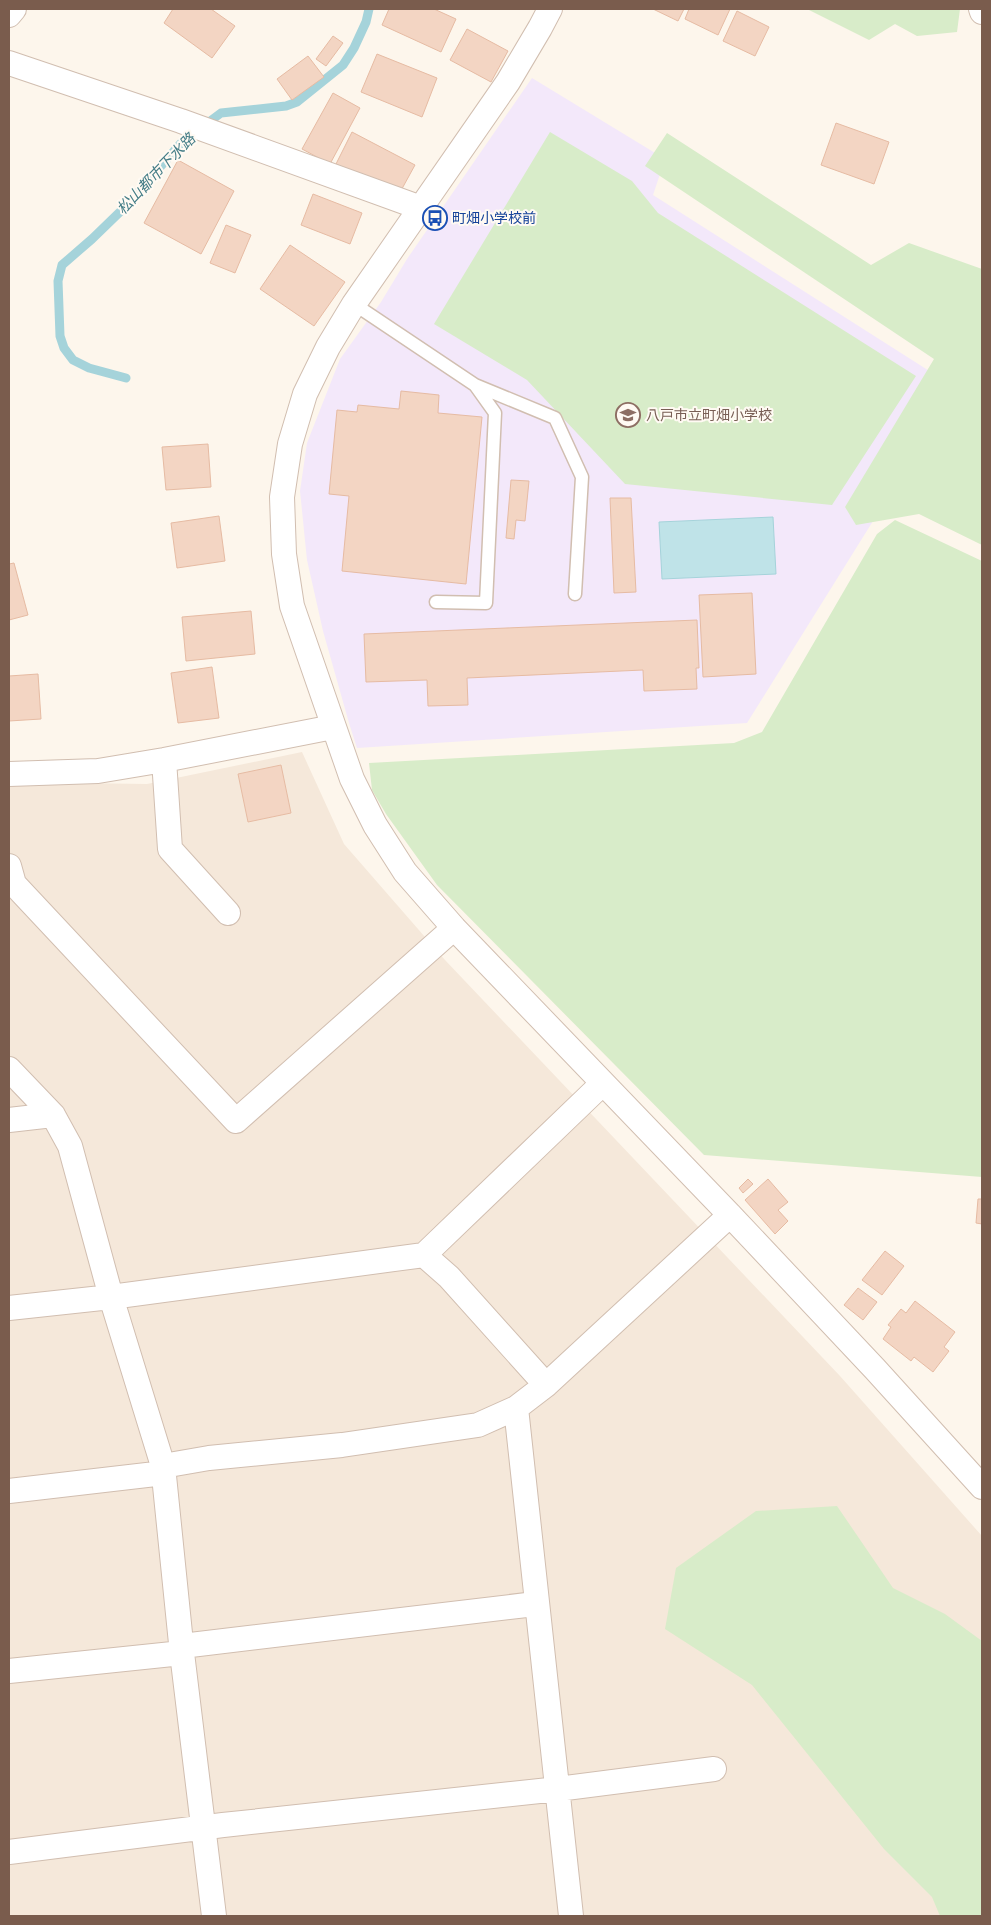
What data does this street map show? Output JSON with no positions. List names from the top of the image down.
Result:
{
  "water": ["松山都市下水路"],
  "places": {
    "bus stop": ["町畑小学校前"],
    "school or university": ["八戸市立町畑小学校"]
  }
}
